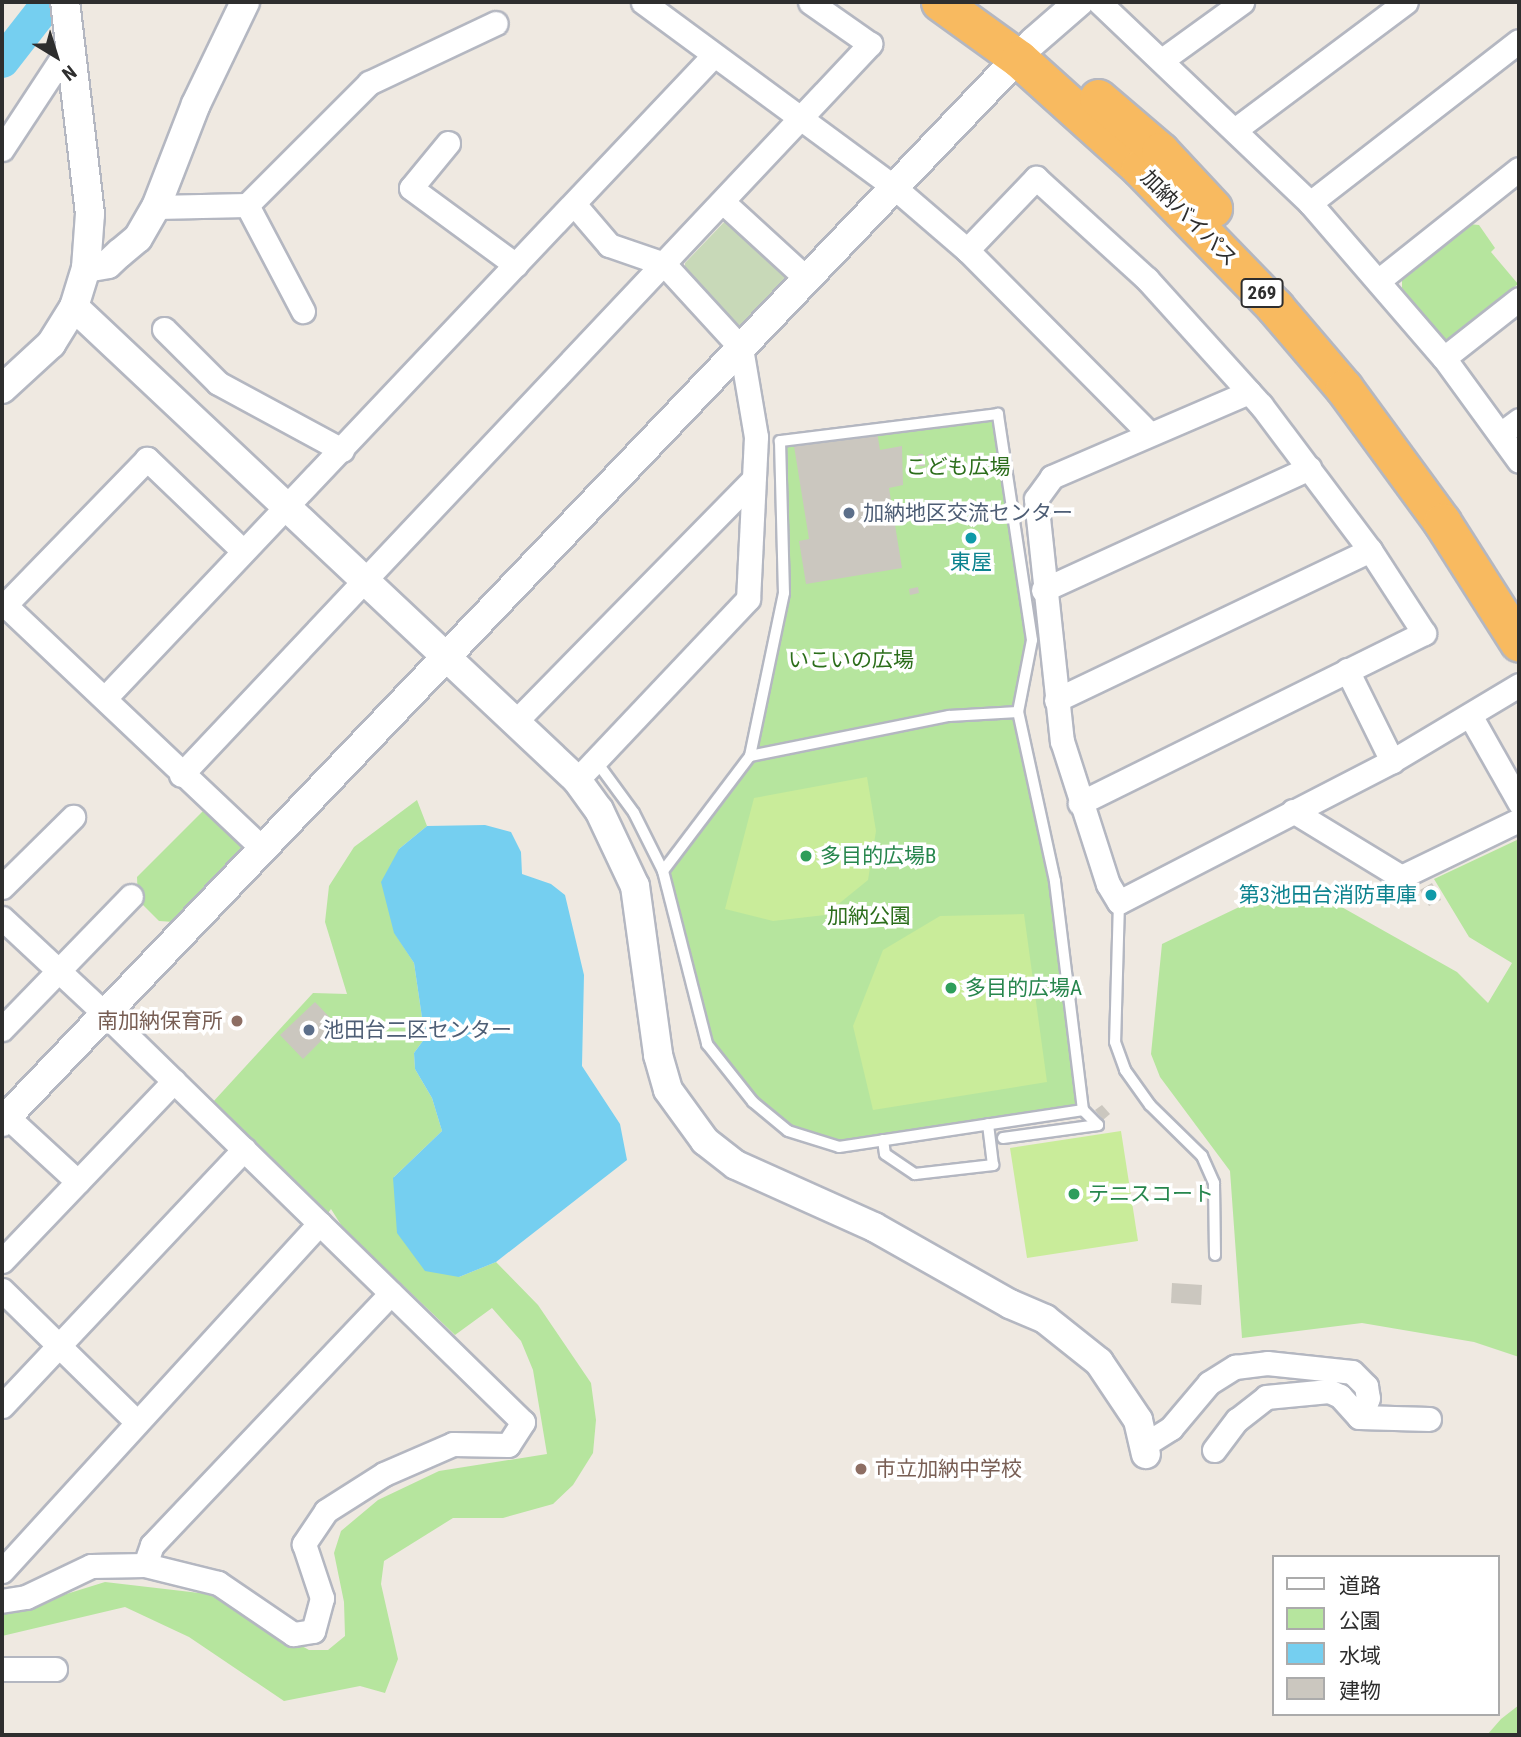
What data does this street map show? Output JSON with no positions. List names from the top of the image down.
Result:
{
  "streets": {
    "highway": ["加納バイパス", "269"]
  },
  "parks": ["こども広場", "いこいの広場", "加納公園"],
  "places": [
    "加納地区交流センター",
    "東屋",
    "多目的広場B",
    "第3池田台消防車庫",
    "多目的広場A",
    "南加納保育所",
    "池田台二区センター",
    "テニスコート",
    "市立加納中学校"
  ],
  "legend": [
    "道路",
    "公園",
    "水域",
    "建物"
  ],
  "north": "bottom right"
}
